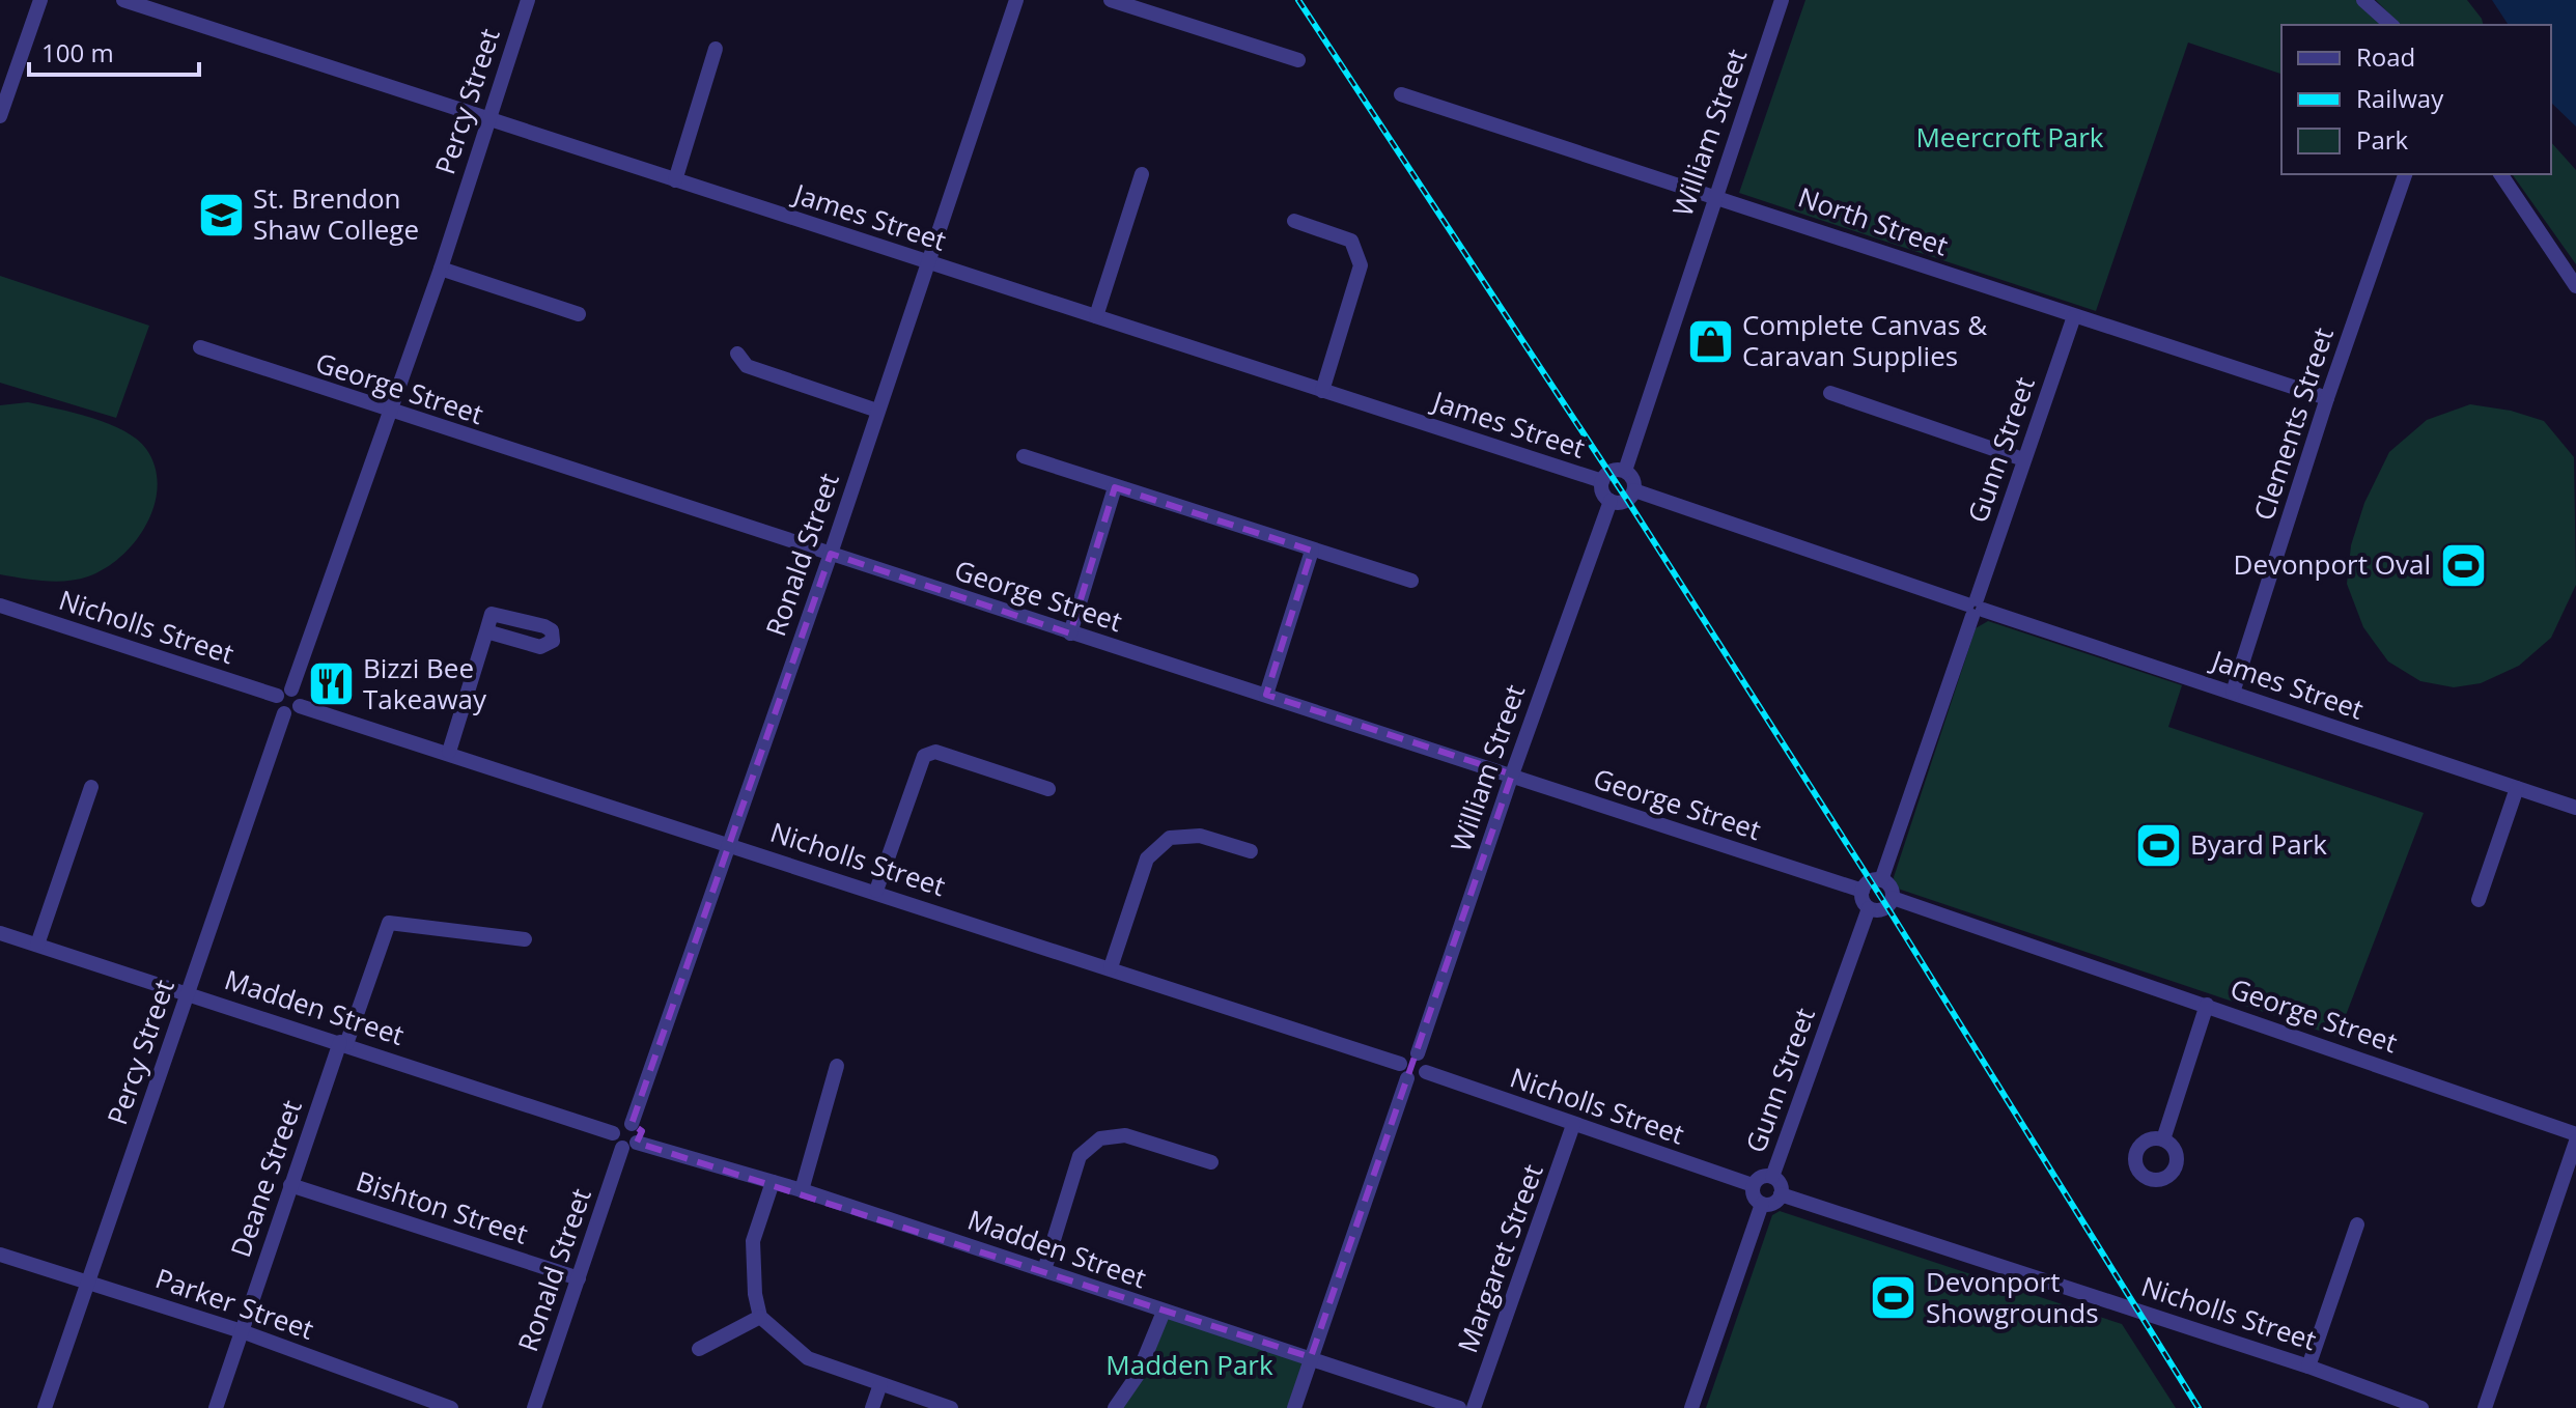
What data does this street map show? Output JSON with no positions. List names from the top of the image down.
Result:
{
  "streets": {
    "street": [
      "Percy Street",
      "William Street",
      "James Street",
      "North Street",
      "George Street",
      "Clements Street",
      "Gunn Street",
      "Ronald Street",
      "Nicholls Street",
      "Madden Street",
      "Deane Street",
      "Bishton Street",
      "Margaret Street",
      "Parker Street"
    ]
  },
  "crossings": [
    ["Percy Street", "James Street"],
    ["Percy Street", "George Street"],
    ["Percy Street", "Nicholls Street"],
    ["Percy Street", "Madden Street"],
    ["Percy Street", "Parker Street"],
    ["William Street", "James Street"],
    ["William Street", "North Street"],
    ["William Street", "George Street"],
    ["William Street", "Nicholls Street"],
    ["James Street", "Clements Street"],
    ["James Street", "Gunn Street"],
    ["James Street", "Ronald Street"],
    ["North Street", "Clements Street"],
    ["North Street", "Gunn Street"],
    ["George Street", "Gunn Street"],
    ["George Street", "Ronald Street"],
    ["Gunn Street", "Nicholls Street"],
    ["Ronald Street", "Nicholls Street"],
    ["Ronald Street", "Madden Street"],
    ["Ronald Street", "Bishton Street"],
    ["Nicholls Street", "Margaret Street"],
    ["Madden Street", "Deane Street"],
    ["Deane Street", "Bishton Street"],
    ["Deane Street", "Parker Street"]
  ],
  "parks": ["Meercroft Park", "Madden Park"],
  "places": {
    "school or university": ["St. Brendon Shaw College"],
    "shop": ["Complete Canvas & Caravan Supplies"],
    "sports": ["Devonport Oval", "Byard Park", "Devonport Showgrounds"],
    "restaurant": ["Bizzi Bee Takeaway"]
  },
  "legend": ["Road", "Railway", "Park"],
  "scale_bar": "100 m"
}
